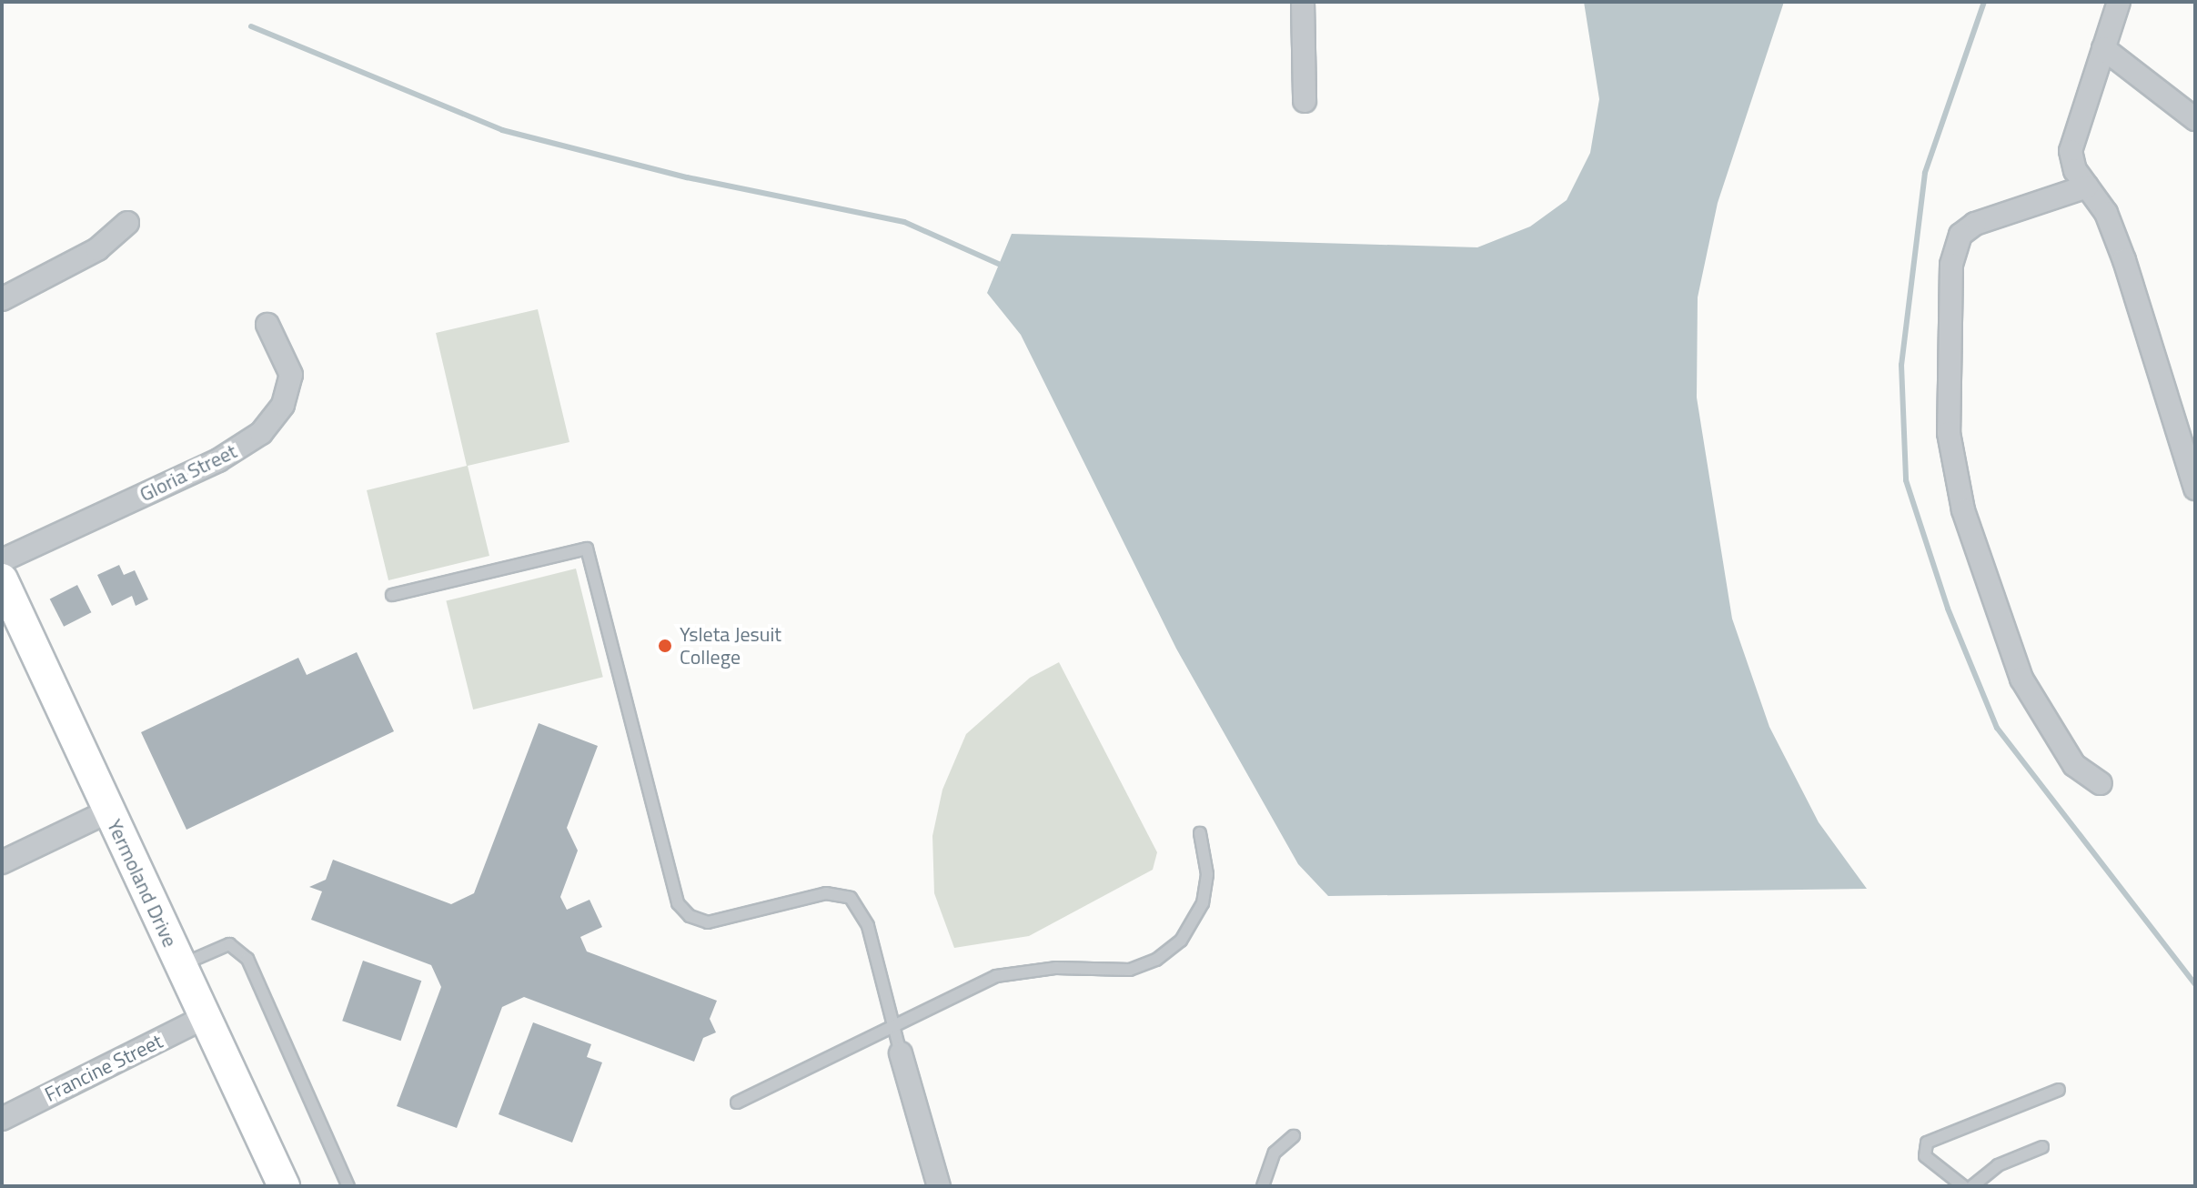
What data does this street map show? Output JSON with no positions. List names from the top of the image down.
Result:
{
  "streets": {
    "street": ["Gloria Street", "Yermoland Drive", "Francine Street"]
  },
  "crossings": [
    ["Yermoland Drive", "Francine Street"]
  ],
  "places": ["Ysleta Jesuit College"]
}
